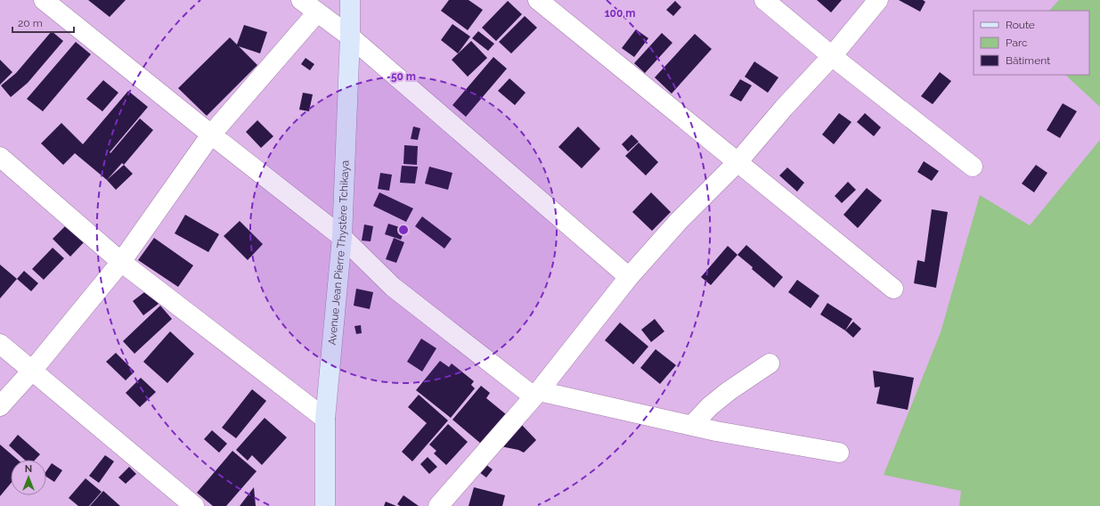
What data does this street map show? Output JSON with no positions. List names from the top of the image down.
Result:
{
  "streets": {
    "street": ["Avenue Jean Pierre Thystère Tchikaya"]
  },
  "legend": ["Route", "Parc", "Bâtiment"],
  "scale_bar": "20 m",
  "north": "top",
  "rings": ["100 m", "50 m"]
}
